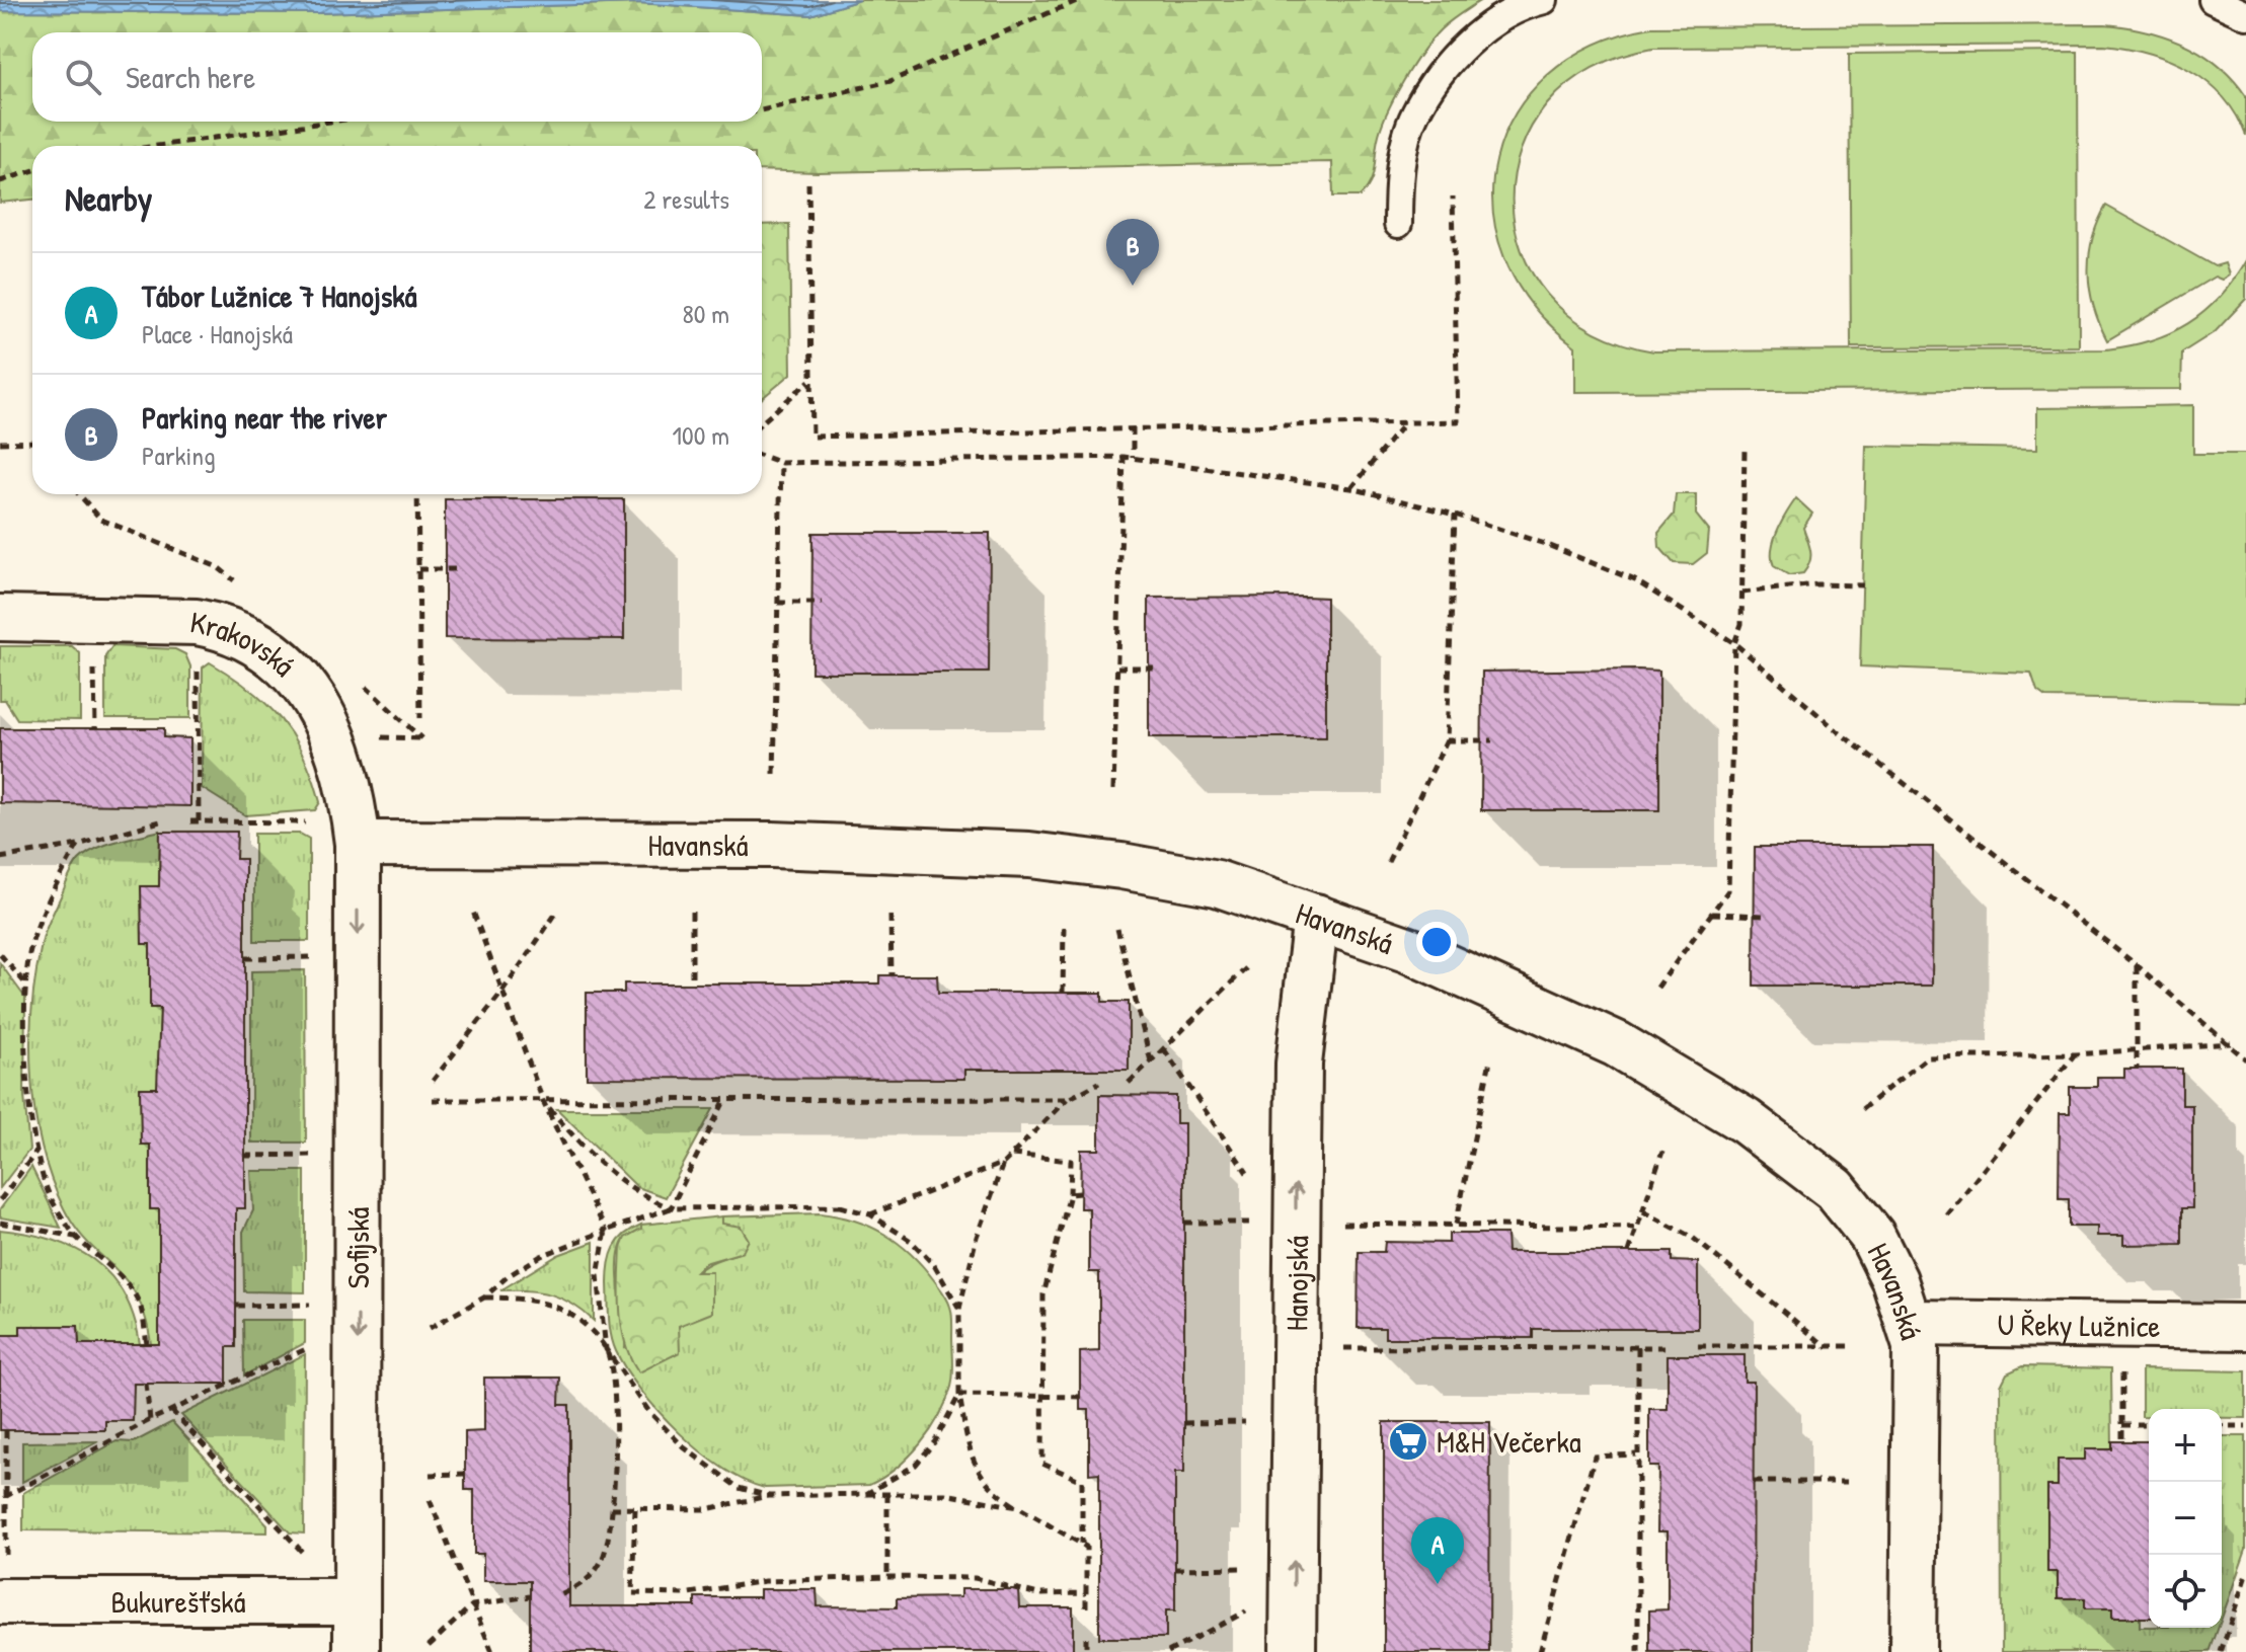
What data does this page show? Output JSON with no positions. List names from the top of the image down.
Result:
{
  "streets": {
    "street": [
      "Krakovská",
      "Havanská",
      "Sofijská",
      "Hanojská",
      "U Řeky Lužnice",
      "Bukurešťská"
    ]
  },
  "crossings": [
    ["Krakovská", "Havanská"],
    ["Krakovská", "Sofijská"],
    ["Havanská", "Sofijská"],
    ["Havanská", "Hanojská"],
    ["Havanská", "U Řeky Lužnice"],
    ["Sofijská", "Bukurešťská"]
  ],
  "one_way": ["Sofijská", "Hanojská"],
  "places": {
    "supermarket": ["M&H Večerka"]
  },
  "page": {
    "search": "Search here",
    "heading": ["Nearby", "2 results"],
    "pins": ["B", "A"],
    "list": [
      {
        "mark": "A",
        "name": "Tábor Lužnice 7 Hanojská",
        "note": "Place · Hanojská",
        "value": "80 m"
      },
      {
        "mark": "B",
        "name": "Parking near the river",
        "note": "Parking",
        "value": "100 m"
      }
    ],
    "map_buttons": ["+", "−"]
  }
}
